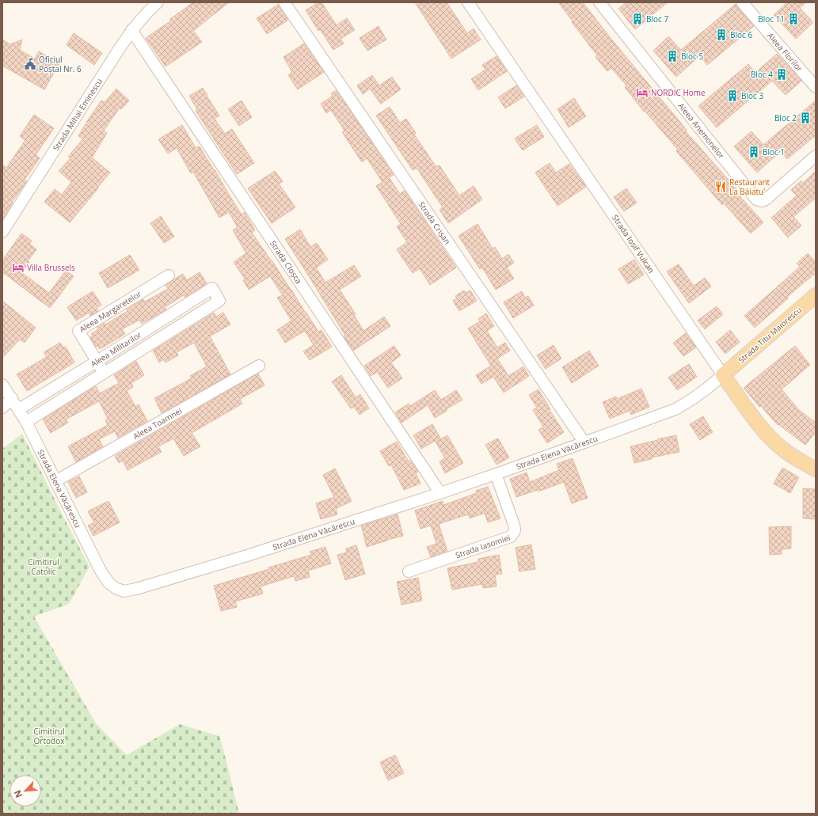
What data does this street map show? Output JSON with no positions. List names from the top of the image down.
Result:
{
  "streets": {
    "main road": ["Strada Iosif Vulcan", "Strada Titu Maiorescu"],
    "street": [
      "Aleea Florilor",
      "Strada Mihai Eminescu",
      "Aleea Anemonelor",
      "Strada Crișan",
      "Strada Cloșca",
      "Aleea Margaretelor",
      "Aleea Militarilor",
      "Aleea Toamnei",
      "Strada Elena Văcărescu",
      "Strada Iasomiei"
    ]
  },
  "crossings": [
    ["Strada Mihai Eminescu", "Strada Cloșca"],
    ["Strada Crișan", "Strada Elena Văcărescu"],
    ["Strada Iosif Vulcan", "Strada Titu Maiorescu"],
    ["Strada Iosif Vulcan", "Strada Elena Văcărescu"],
    ["Strada Cloșca", "Strada Elena Văcărescu"],
    ["Aleea Margaretelor", "Aleea Militarilor"],
    ["Strada Titu Maiorescu", "Strada Elena Văcărescu"],
    ["Aleea Militarilor", "Strada Elena Văcărescu"],
    ["Aleea Toamnei", "Strada Elena Văcărescu"],
    ["Strada Elena Văcărescu", "Strada Iasomiei"]
  ],
  "parks": ["Cimitirul Catolic", "Cimitirul Ortodox"],
  "places": {
    "building": [
      "Bloc 7",
      "Bloc 11",
      "Bloc 6",
      "Bloc 5",
      "Bloc 4",
      "Bloc 3",
      "Bloc 2",
      "Bloc 1"
    ],
    "public building": ["Oficiul Poștal Nr. 6"],
    "hotel": ["NORDIC Home", "Villa Brussels"],
    "restaurant": ["Restaurant La Băiatu'"]
  },
  "north": "bottom left"
}
